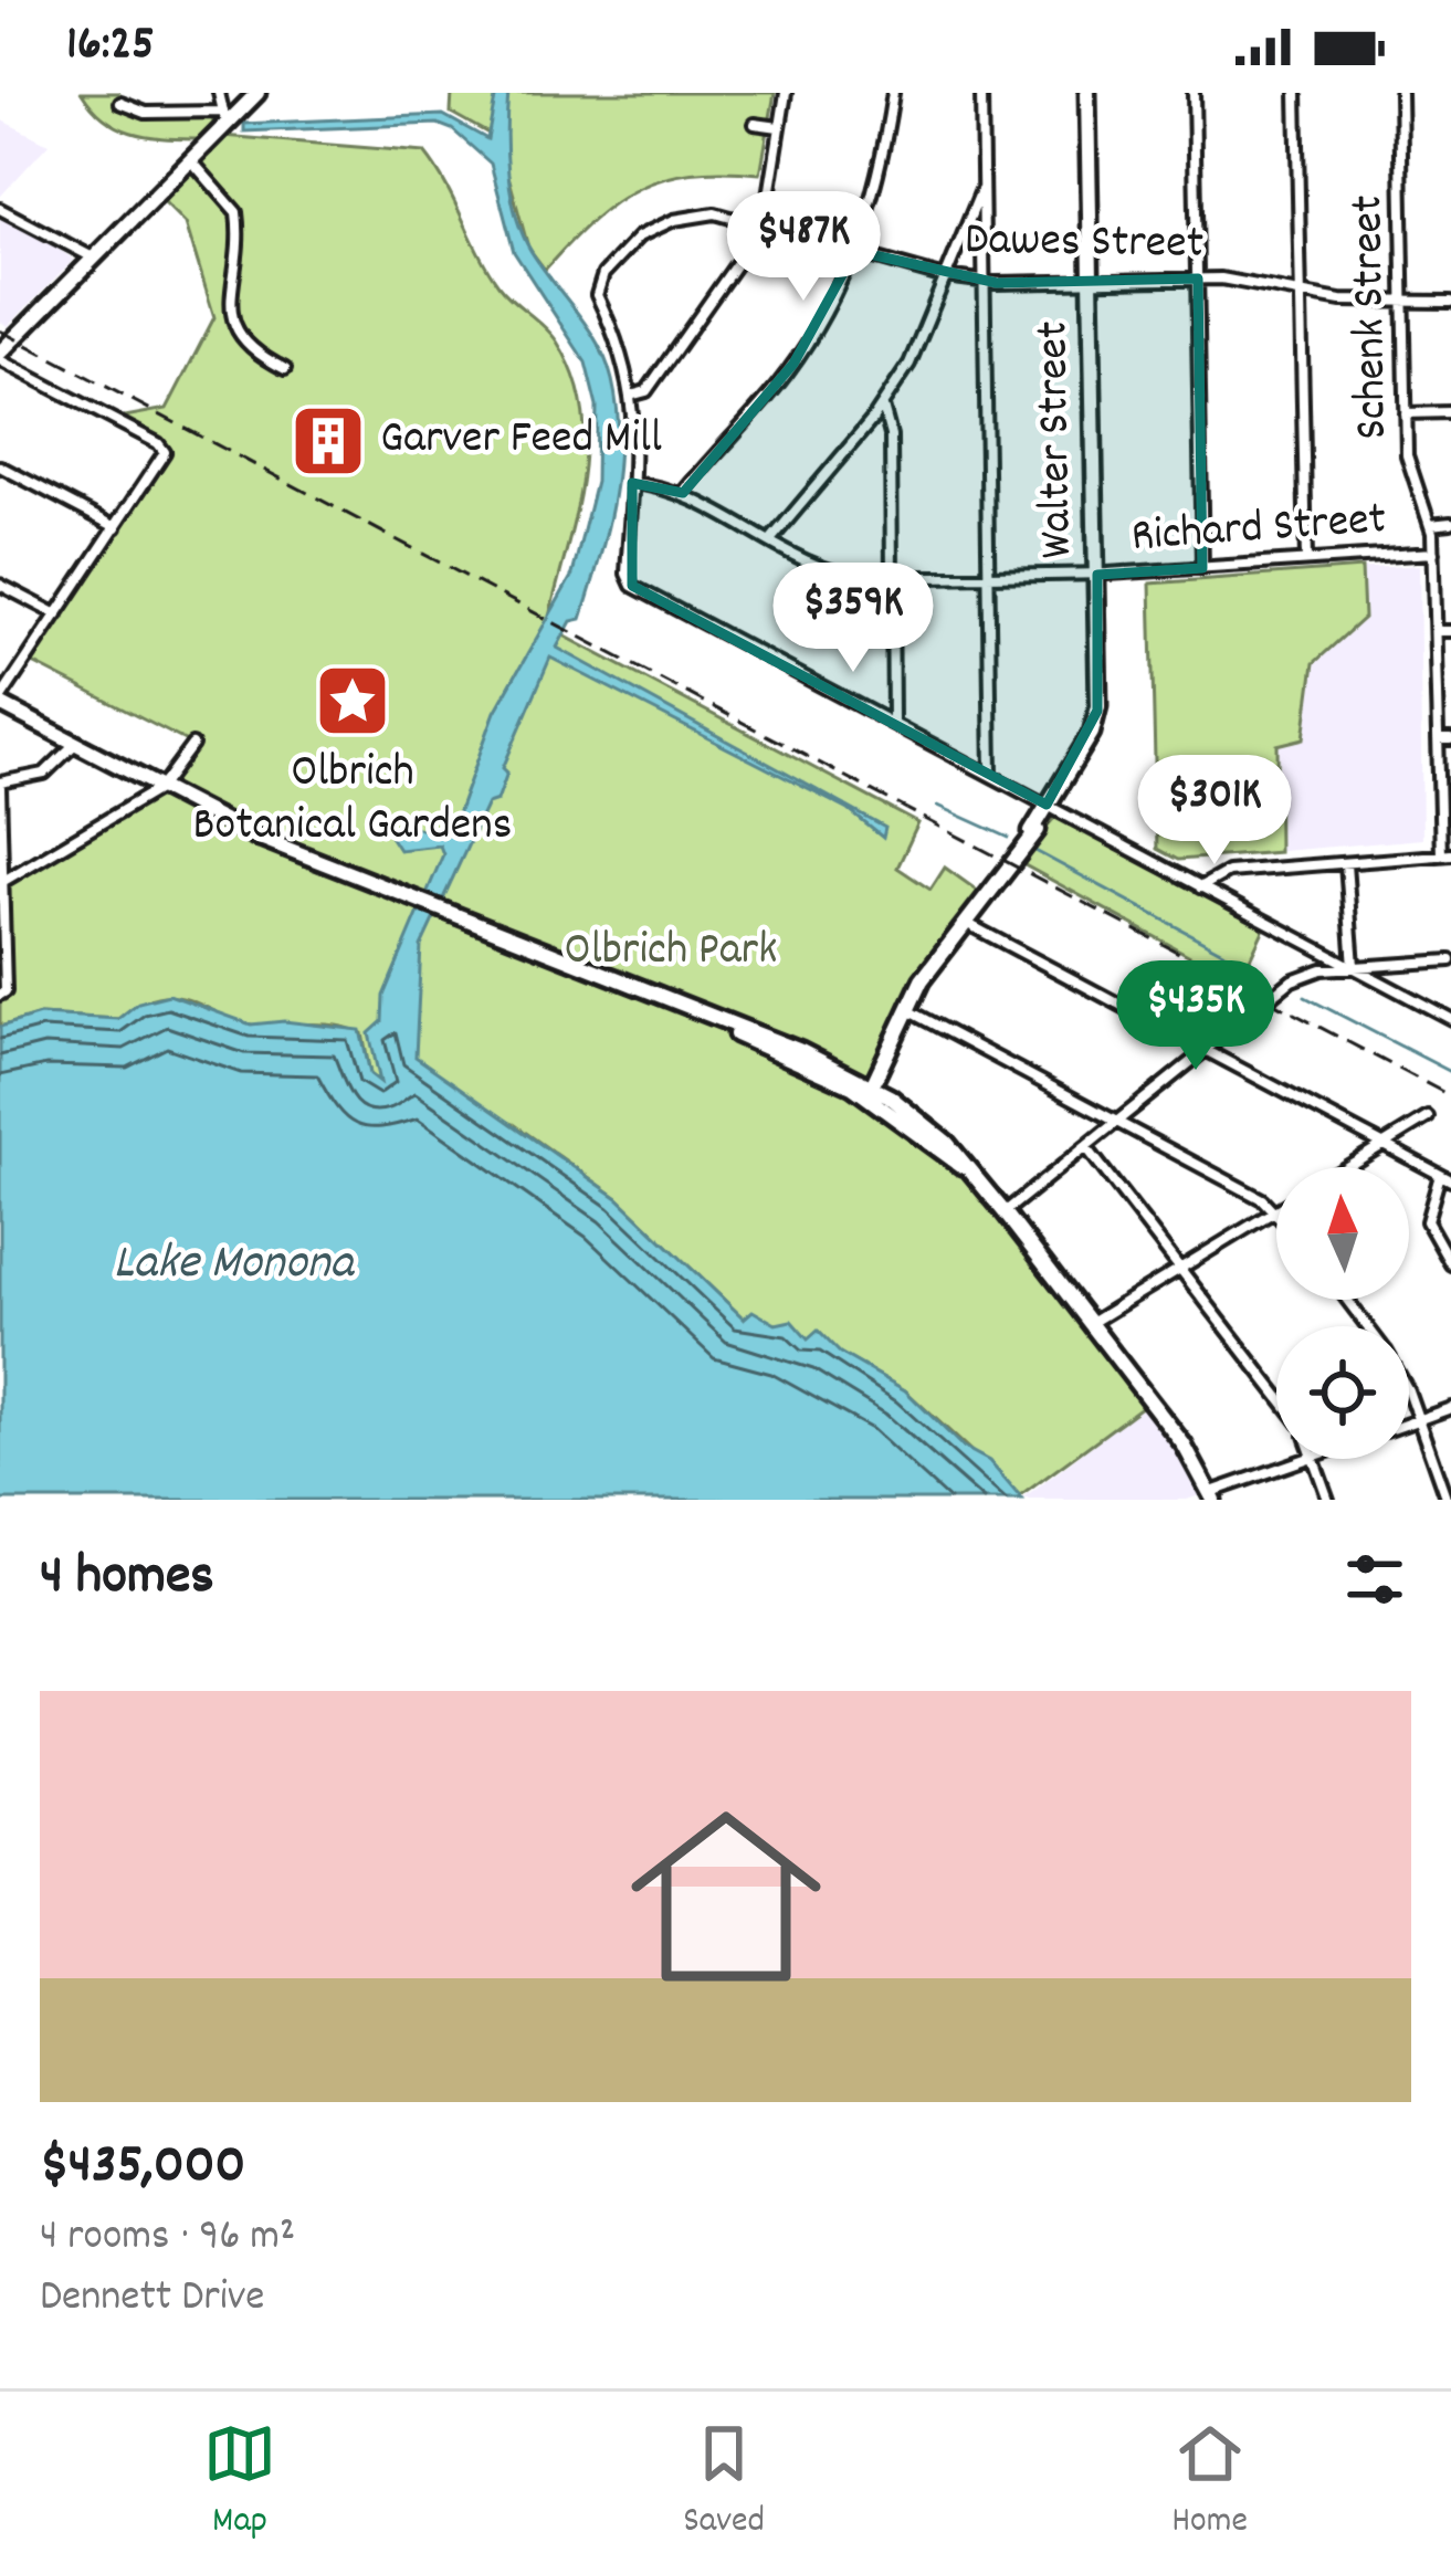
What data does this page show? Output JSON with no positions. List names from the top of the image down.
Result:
{
  "streets": {
    "street": [
      "Dawes Street",
      "Schenk Street",
      "Walter Street",
      "Richard Street"
    ]
  },
  "crossings": [
    ["Dawes Street", "Schenk Street"],
    ["Dawes Street", "Walter Street"],
    ["Schenk Street", "Richard Street"],
    ["Walter Street", "Richard Street"]
  ],
  "water": ["Lake Monona"],
  "parks": ["Olbrich Park"],
  "places": {
    "building": ["Garver Feed Mill"],
    "place": ["Olbrich Botanical Gardens"]
  },
  "north": "top",
  "page": {
    "status": "16:25",
    "price": [
      "$487K",
      "$359K",
      "$301K",
      "$435K"
    ],
    "heading": "4 homes",
    "list": [
      {
        "name": "$435,000",
        "note": "4 rooms · 96 m² · Dennett Drive"
      }
    ],
    "tabs": ["Map", "Saved", "Home"]
  }
}
